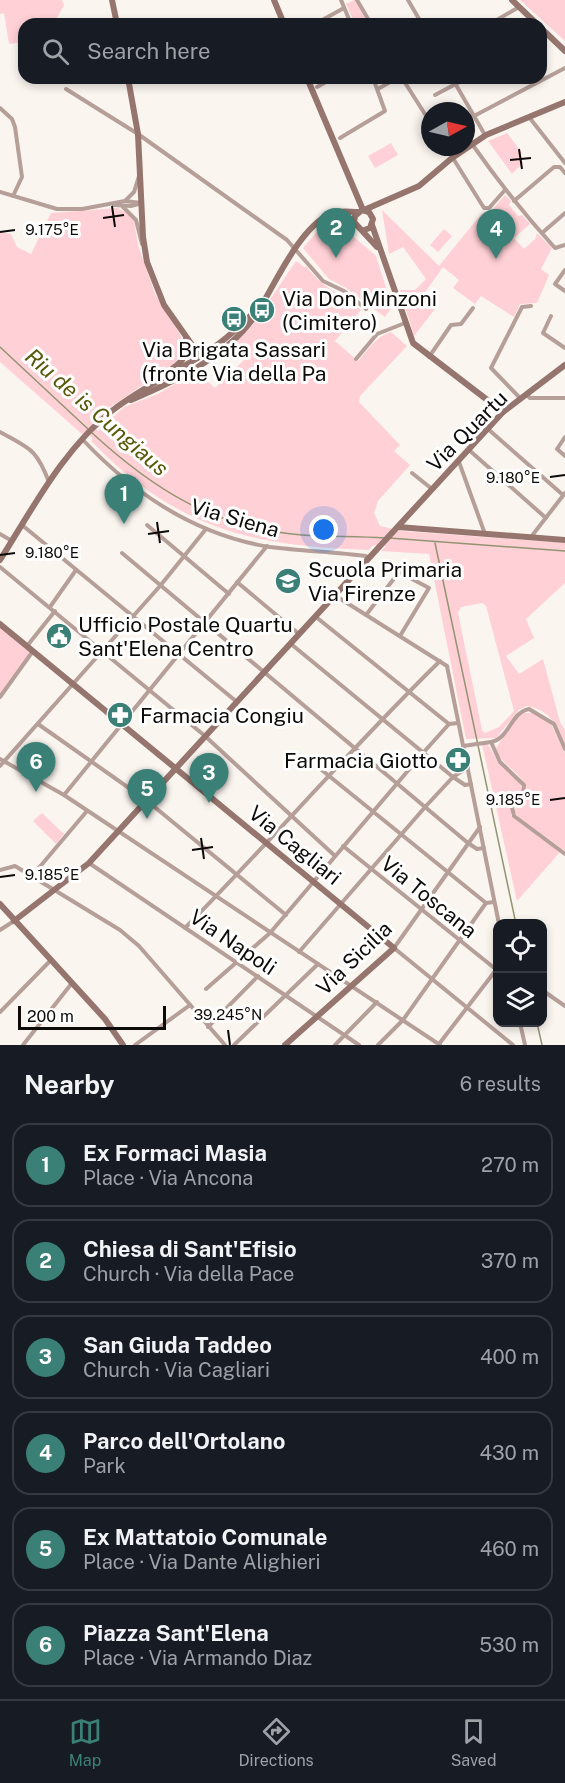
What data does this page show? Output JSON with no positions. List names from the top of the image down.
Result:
{
  "streets": {
    "street": [
      "Via Quartu",
      "Via Siena",
      "Via Cagliari",
      "Via Toscana",
      "Via Napoli",
      "Via Sicilia"
    ]
  },
  "crossings": [
    ["Via Quartu", "Via Siena"],
    ["Via Quartu", "Via Cagliari"],
    ["Via Quartu", "Via Napoli"],
    ["Via Cagliari", "Via Sicilia"],
    ["Via Toscana", "Via Sicilia"],
    ["Via Napoli", "Via Sicilia"]
  ],
  "water": ["Riu de is Cungiaus"],
  "places": {
    "bus stop": ["Via Don Minzoni (Cimitero)", "Via Brigata Sassari (fronte Via della Pa"],
    "school or university": ["Scuola Primaria Via Firenze"],
    "public building": ["Ufficio Postale Quartu Sant'Elena Centro"],
    "pharmacy": ["Farmacia Congiu", "Farmacia Giotto"]
  },
  "scale_bar": "200 m",
  "north": "right",
  "page": {
    "search": "Search here",
    "pins": [
      "2",
      "4",
      "1",
      "6",
      "3",
      "5"
    ],
    "scale": "200 m",
    "heading": ["Nearby", "6 results"],
    "list": [
      {
        "mark": "1",
        "name": "Ex Formaci Masia",
        "note": "Place · Via Ancona",
        "value": "270 m"
      },
      {
        "mark": "2",
        "name": "Chiesa di Sant'Efisio",
        "note": "Church · Via della Pace",
        "value": "370 m"
      },
      {
        "mark": "3",
        "name": "San Giuda Taddeo",
        "note": "Church · Via Cagliari",
        "value": "400 m"
      },
      {
        "mark": "4",
        "name": "Parco dell'Ortolano",
        "note": "Park",
        "value": "430 m"
      },
      {
        "mark": "5",
        "name": "Ex Mattatoio Comunale",
        "note": "Place · Via Dante Alighieri",
        "value": "460 m"
      },
      {
        "mark": "6",
        "name": "Piazza Sant'Elena",
        "note": "Place · Via Armando Diaz",
        "value": "530 m"
      }
    ],
    "nav": ["Map", "Directions", "Saved"]
  },
  "coordinates": [
    "9.175°E",
    "9.180°E",
    "9.185°E",
    "39.245°N"
  ]
}
